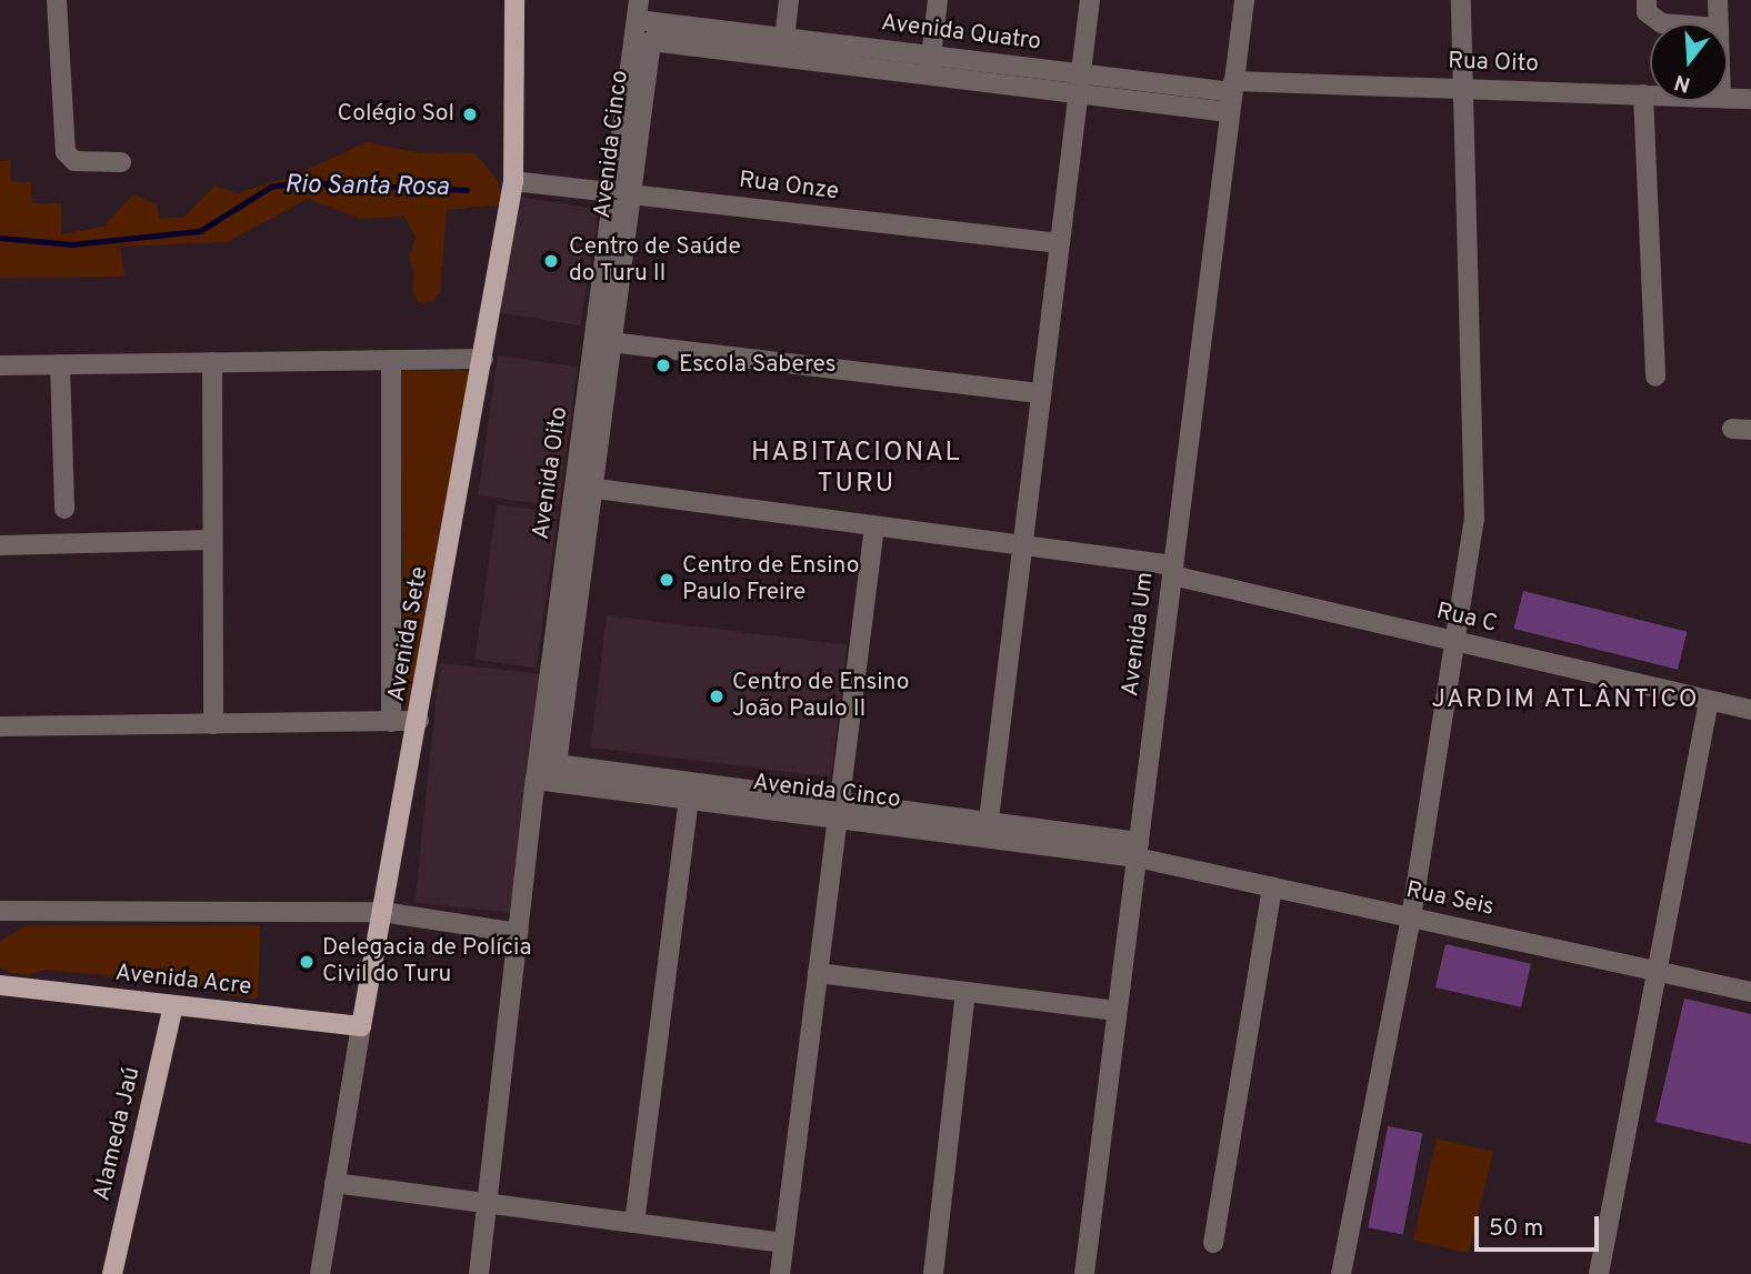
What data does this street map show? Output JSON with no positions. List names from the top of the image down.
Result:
{
  "streets": {
    "main road": ["Avenida Sete", "Avenida Acre", "Alameda Jaú"],
    "street": [
      "Avenida Quatro",
      "Rua Oito",
      "Avenida Cinco",
      "Rua Onze",
      "Avenida Oito",
      "Rua C",
      "Avenida Um",
      "Rua Seis"
    ]
  },
  "crossings": [
    ["Avenida Quatro", "Rua Oito"],
    ["Avenida Quatro", "Avenida Cinco"],
    ["Avenida Quatro", "Avenida Um"],
    ["Rua Oito", "Avenida Um"],
    ["Avenida Cinco", "Rua Onze"],
    ["Avenida Cinco", "Avenida Oito"],
    ["Avenida Cinco", "Rua C"],
    ["Avenida Cinco", "Avenida Um"],
    ["Avenida Cinco", "Rua Seis"],
    ["Rua Onze", "Avenida Sete"],
    ["Avenida Oito", "Rua C"],
    ["Rua C", "Avenida Um"],
    ["Avenida Sete", "Avenida Acre"],
    ["Avenida Um", "Rua Seis"],
    ["Avenida Acre", "Alameda Jaú"]
  ],
  "districts": ["HABITACIONAL TURU", "JARDIM ATLÂNTICO"],
  "water": ["Rio Santa Rosa"],
  "places": [
    "Colégio Sol",
    "Centro de Saúde do Turu II",
    "Escola Saberes",
    "Centro de Ensino Paulo Freire",
    "Centro de Ensino João Paulo II",
    "Delegacia de Polícia Civil do Turu"
  ],
  "scale_bar": "50 m",
  "north": "bottom"
}
